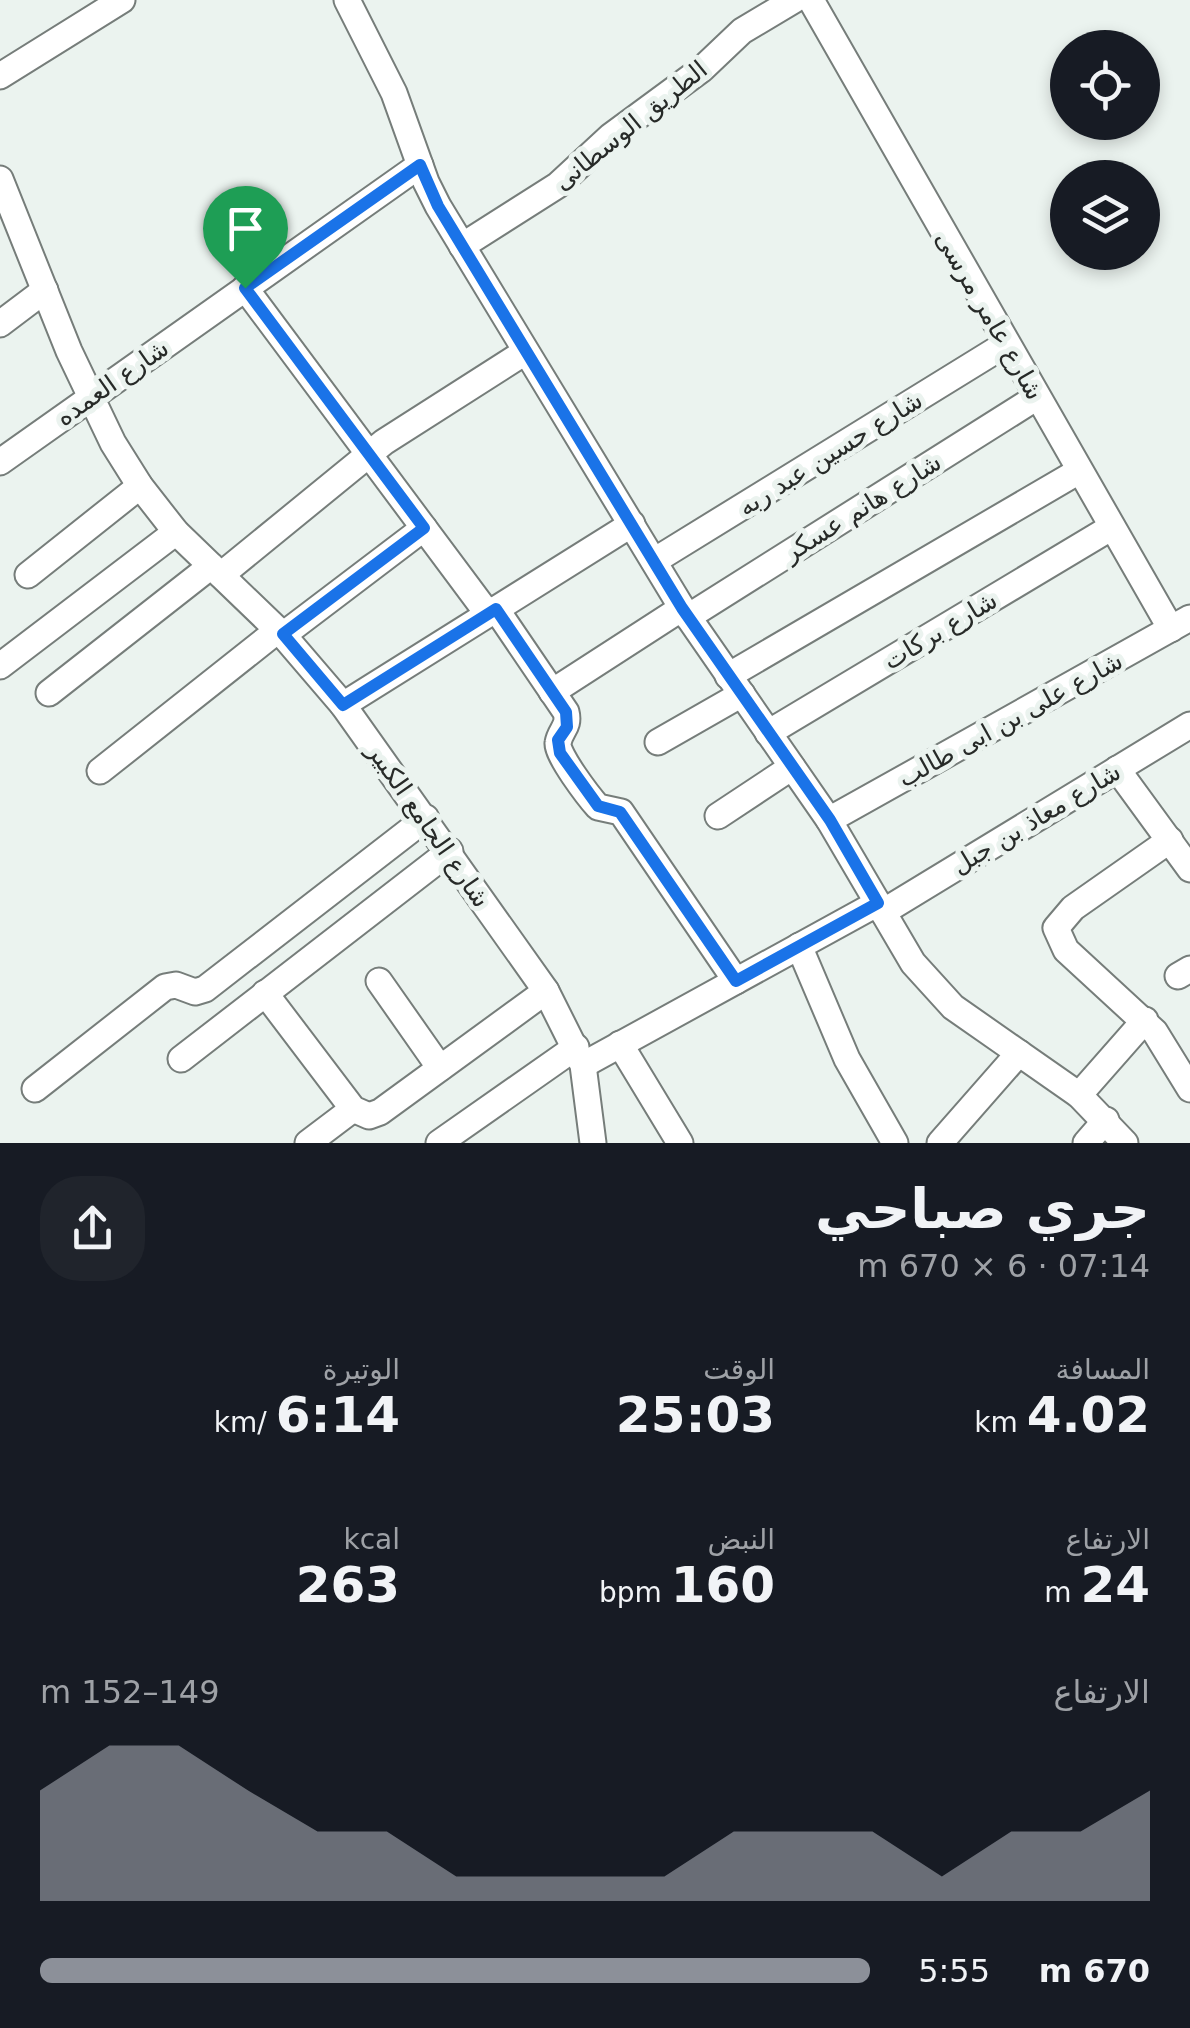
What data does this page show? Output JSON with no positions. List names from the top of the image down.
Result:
{
  "streets": {
    "street": [
      "الطريق الوسطانى",
      "شارع عامر مرسى",
      "شارع العمده",
      "شارع حسين عبد ربه",
      "شارع هانم عسكر",
      "شارع بركات",
      "شارع على بن ابى طالب",
      "شارع معاذ بن جبل",
      "شارع الجامع الكبير"
    ]
  },
  "crossings": [
    ["شارع عامر مرسى", "شارع حسين عبد ربه"],
    ["شارع عامر مرسى", "شارع هانم عسكر"],
    ["شارع عامر مرسى", "شارع بركات"],
    ["شارع عامر مرسى", "شارع على بن ابى طالب"],
    ["شارع العمده", "شارع الجامع الكبير"],
    ["شارع معاذ بن جبل", "شارع الجامع الكبير"]
  ],
  "page": {
    "heading": ["جري صباحي", "07:14 · 6 × 670 m"],
    "stats": [
      ["المسافة", "4.02 km"],
      ["الوقت", "25:03"],
      ["الوتيرة", "6:14 /km"],
      ["الارتفاع", "24 m"],
      ["النبض", "160 bpm"],
      ["kcal", "263"]
    ],
    "chart": ["الارتفاع", "149–152 m"],
    "list": [
      {
        "name": "670 m",
        "note": "5:55"
      }
    ]
  }
}
